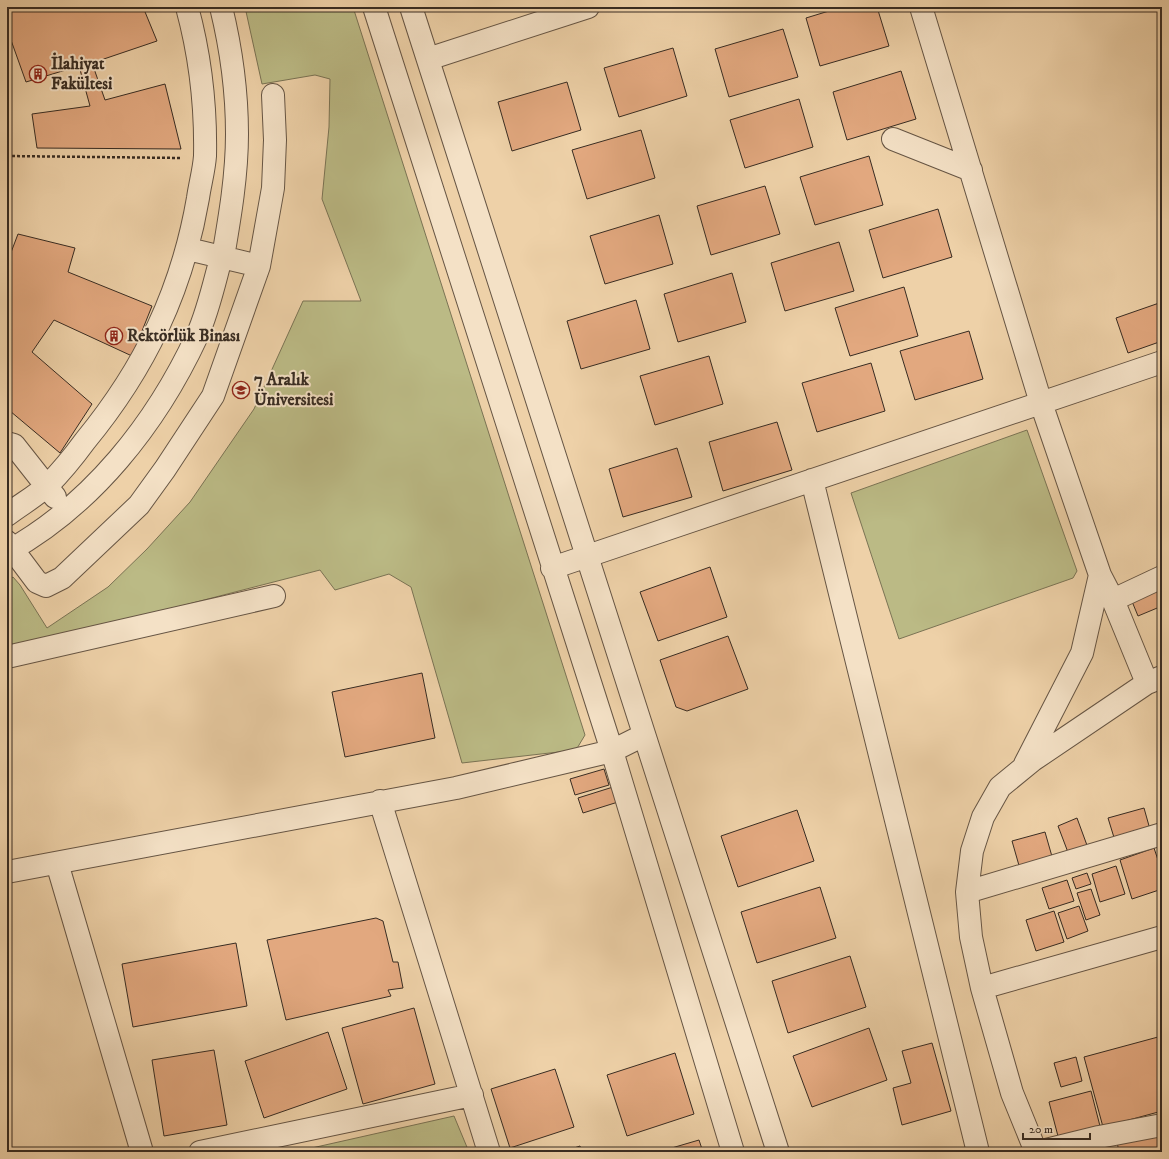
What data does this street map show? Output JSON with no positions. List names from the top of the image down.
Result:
{
  "places": {
    "building": ["İlahiyat Fakültesi", "Rektörlük Binası"],
    "school or university": ["7 Aralık Üniversitesi"]
  },
  "scale_bar": "20 m"
}
